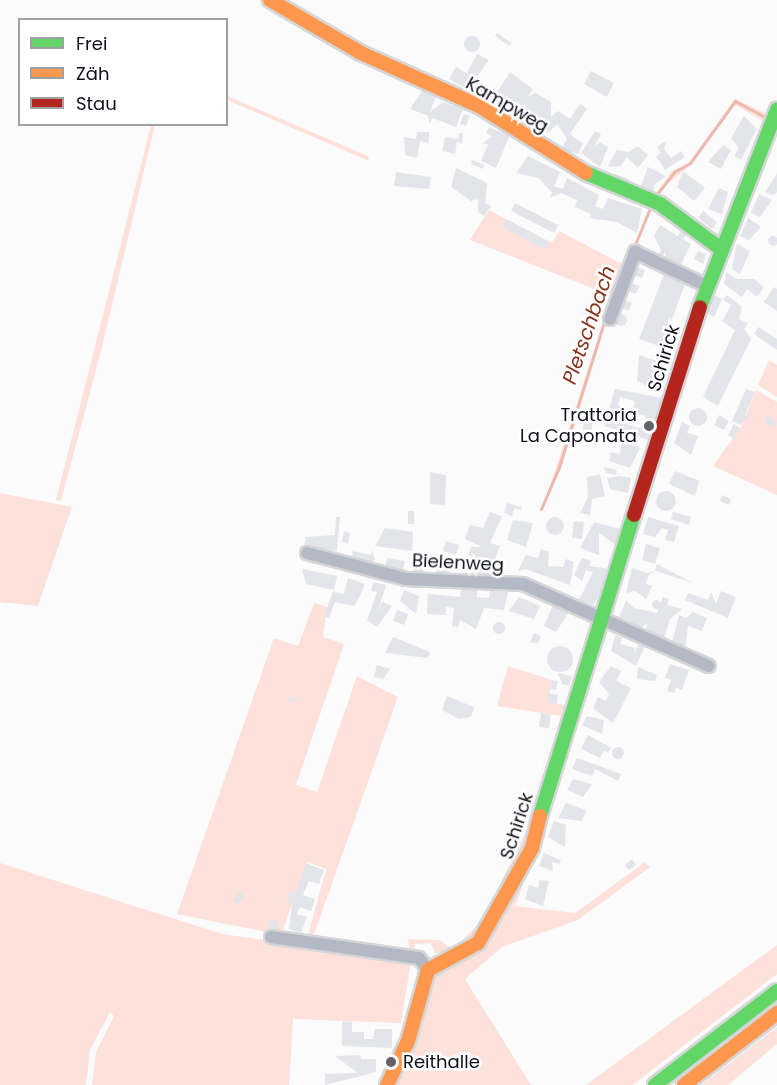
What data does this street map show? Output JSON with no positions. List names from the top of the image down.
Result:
{
  "streets": {
    "main road": ["Kampweg", "Schirick"],
    "street": ["Bielenweg"]
  },
  "crossings": [
    ["Kampweg", "Schirick"],
    ["Schirick", "Bielenweg"]
  ],
  "water": ["Pletschbach"],
  "places": ["Trattoria La Caponata", "Reithalle"],
  "legend": ["Frei", "Zäh", "Stau"]
}
